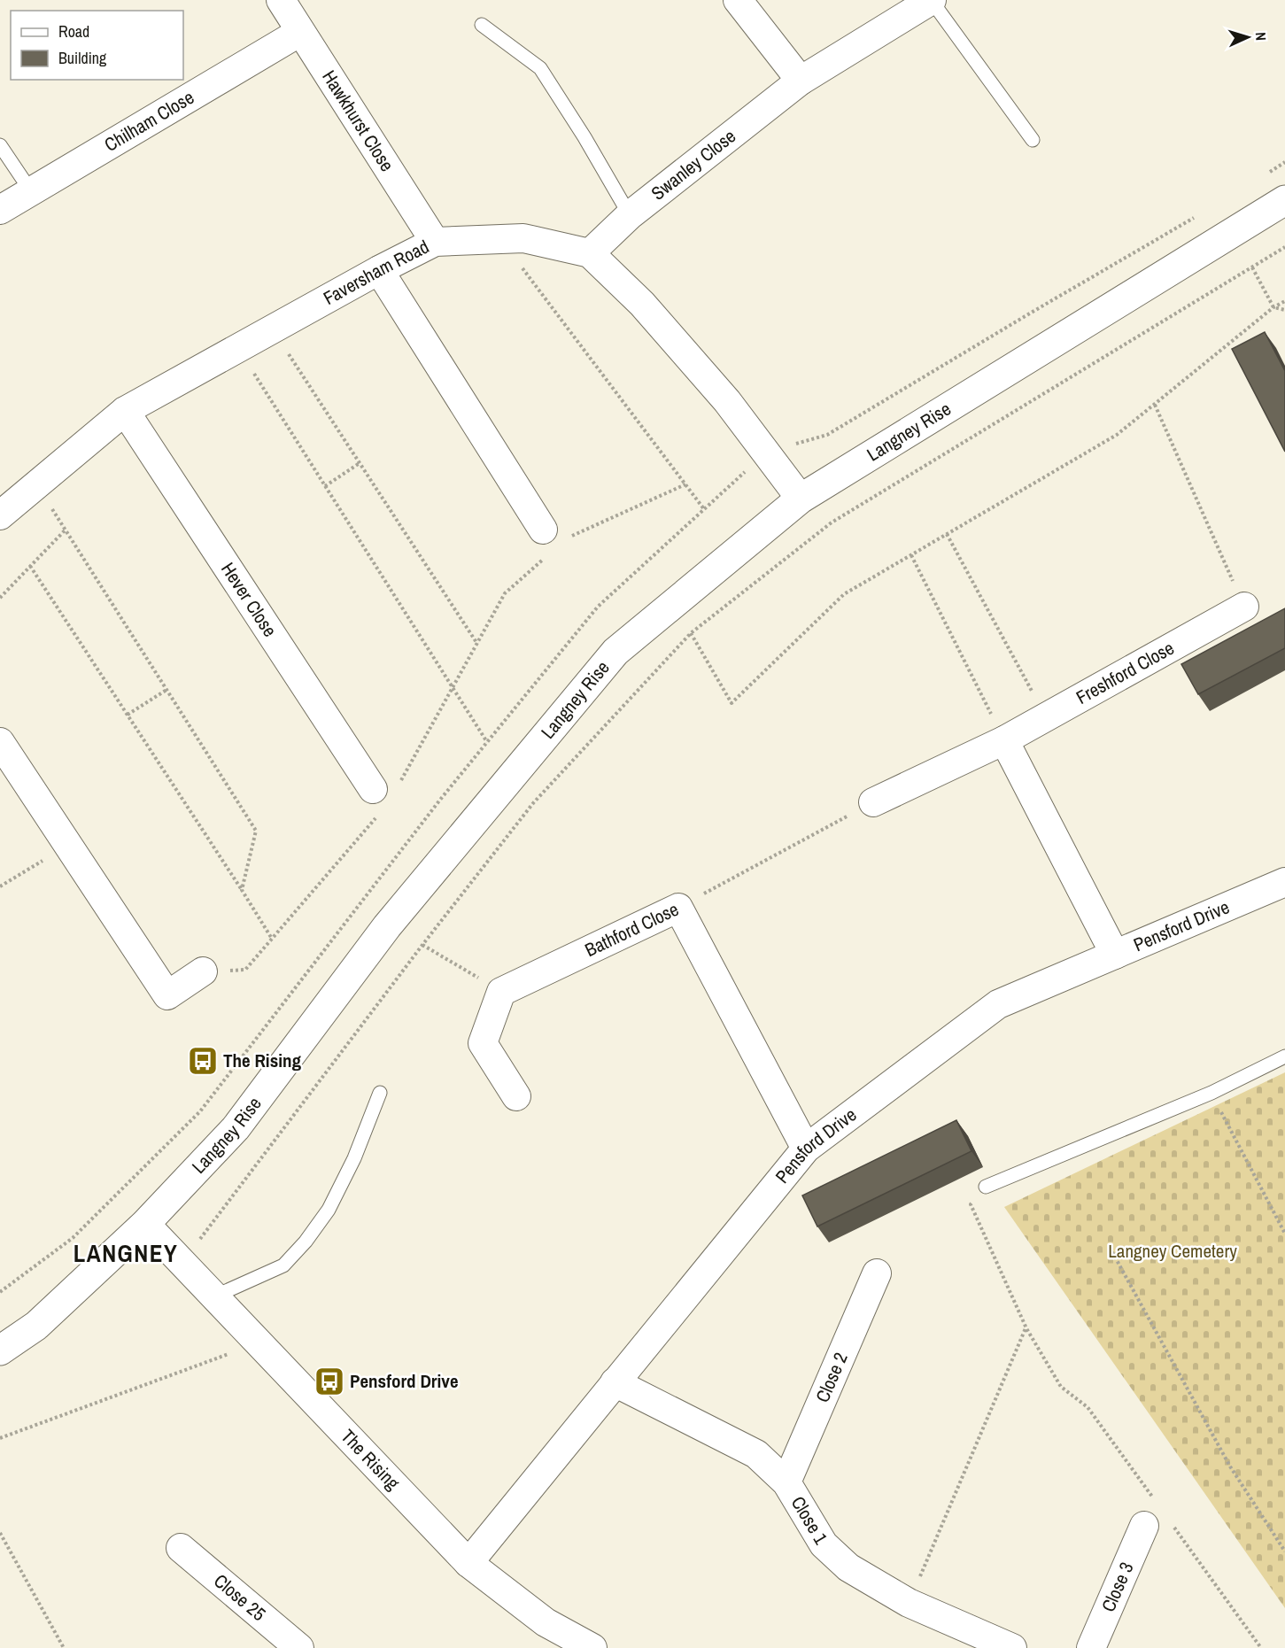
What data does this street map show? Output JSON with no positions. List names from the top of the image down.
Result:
{
  "streets": {
    "main road": ["Langney Rise"],
    "street": [
      "Chilham Close",
      "Hawkhurst Close",
      "Swanley Close",
      "Faversham Road",
      "Hever Close",
      "Freshford Close",
      "Pensford Drive",
      "Bathford Close",
      "Close 2",
      "The Rising",
      "Close 1",
      "Close 3",
      "Close 25"
    ]
  },
  "crossings": [
    ["Chilham Close", "Hawkhurst Close"],
    ["Hawkhurst Close", "Faversham Road"],
    ["Swanley Close", "Faversham Road"],
    ["Faversham Road", "Hever Close"],
    ["Langney Rise", "The Rising"],
    ["Pensford Drive", "Bathford Close"],
    ["Pensford Drive", "The Rising"],
    ["Pensford Drive", "Close 1"],
    ["Close 2", "Close 1"]
  ],
  "districts": ["LANGNEY"],
  "parks": ["Langney Cemetery"],
  "places": {
    "bus stop": ["The Rising", "Pensford Drive"]
  },
  "legend": ["Road", "Building"],
  "north": "right"
}
